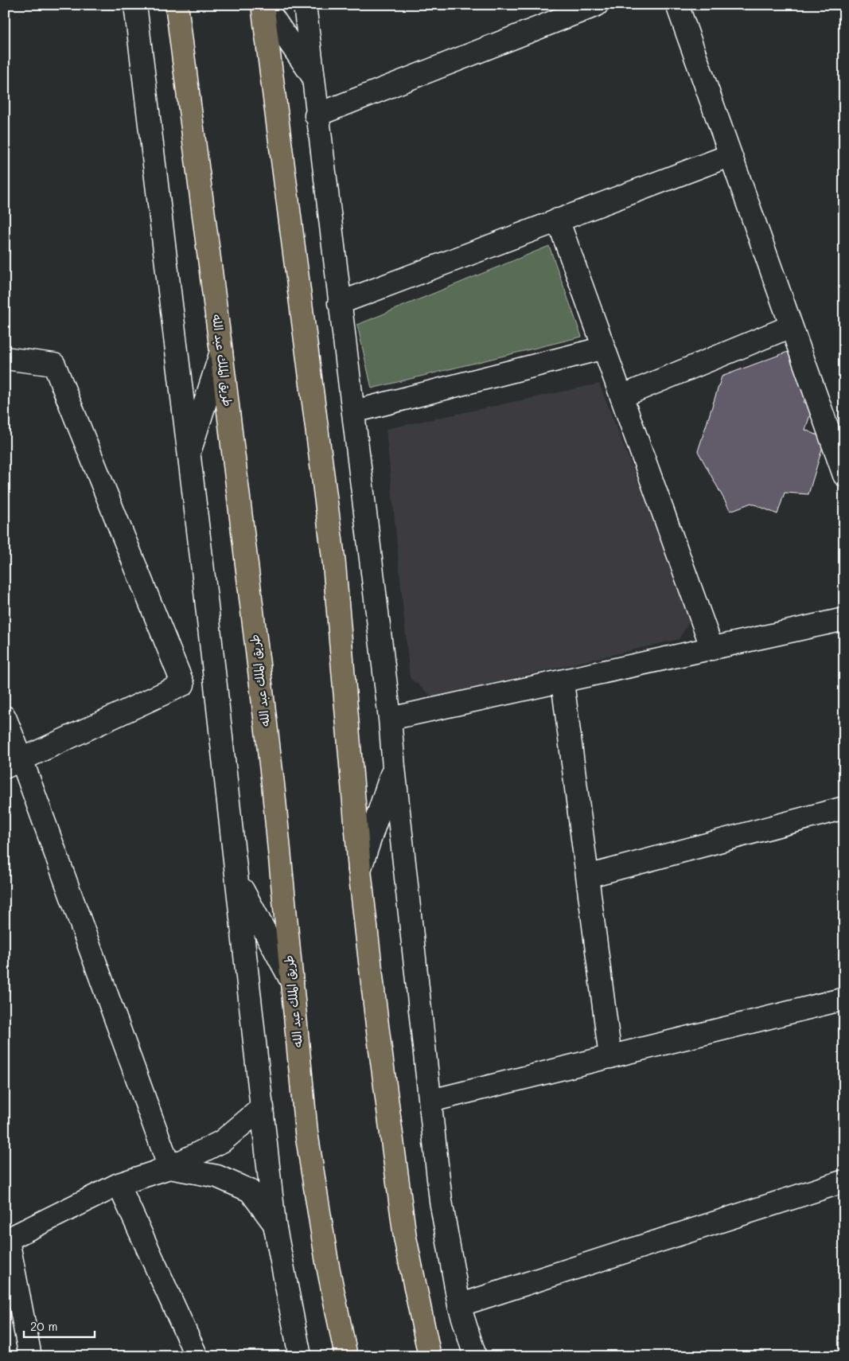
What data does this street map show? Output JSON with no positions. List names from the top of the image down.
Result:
{
  "streets": {
    "main road": ["طريق الملك عبد الله"]
  },
  "scale_bar": "20 m"
}
